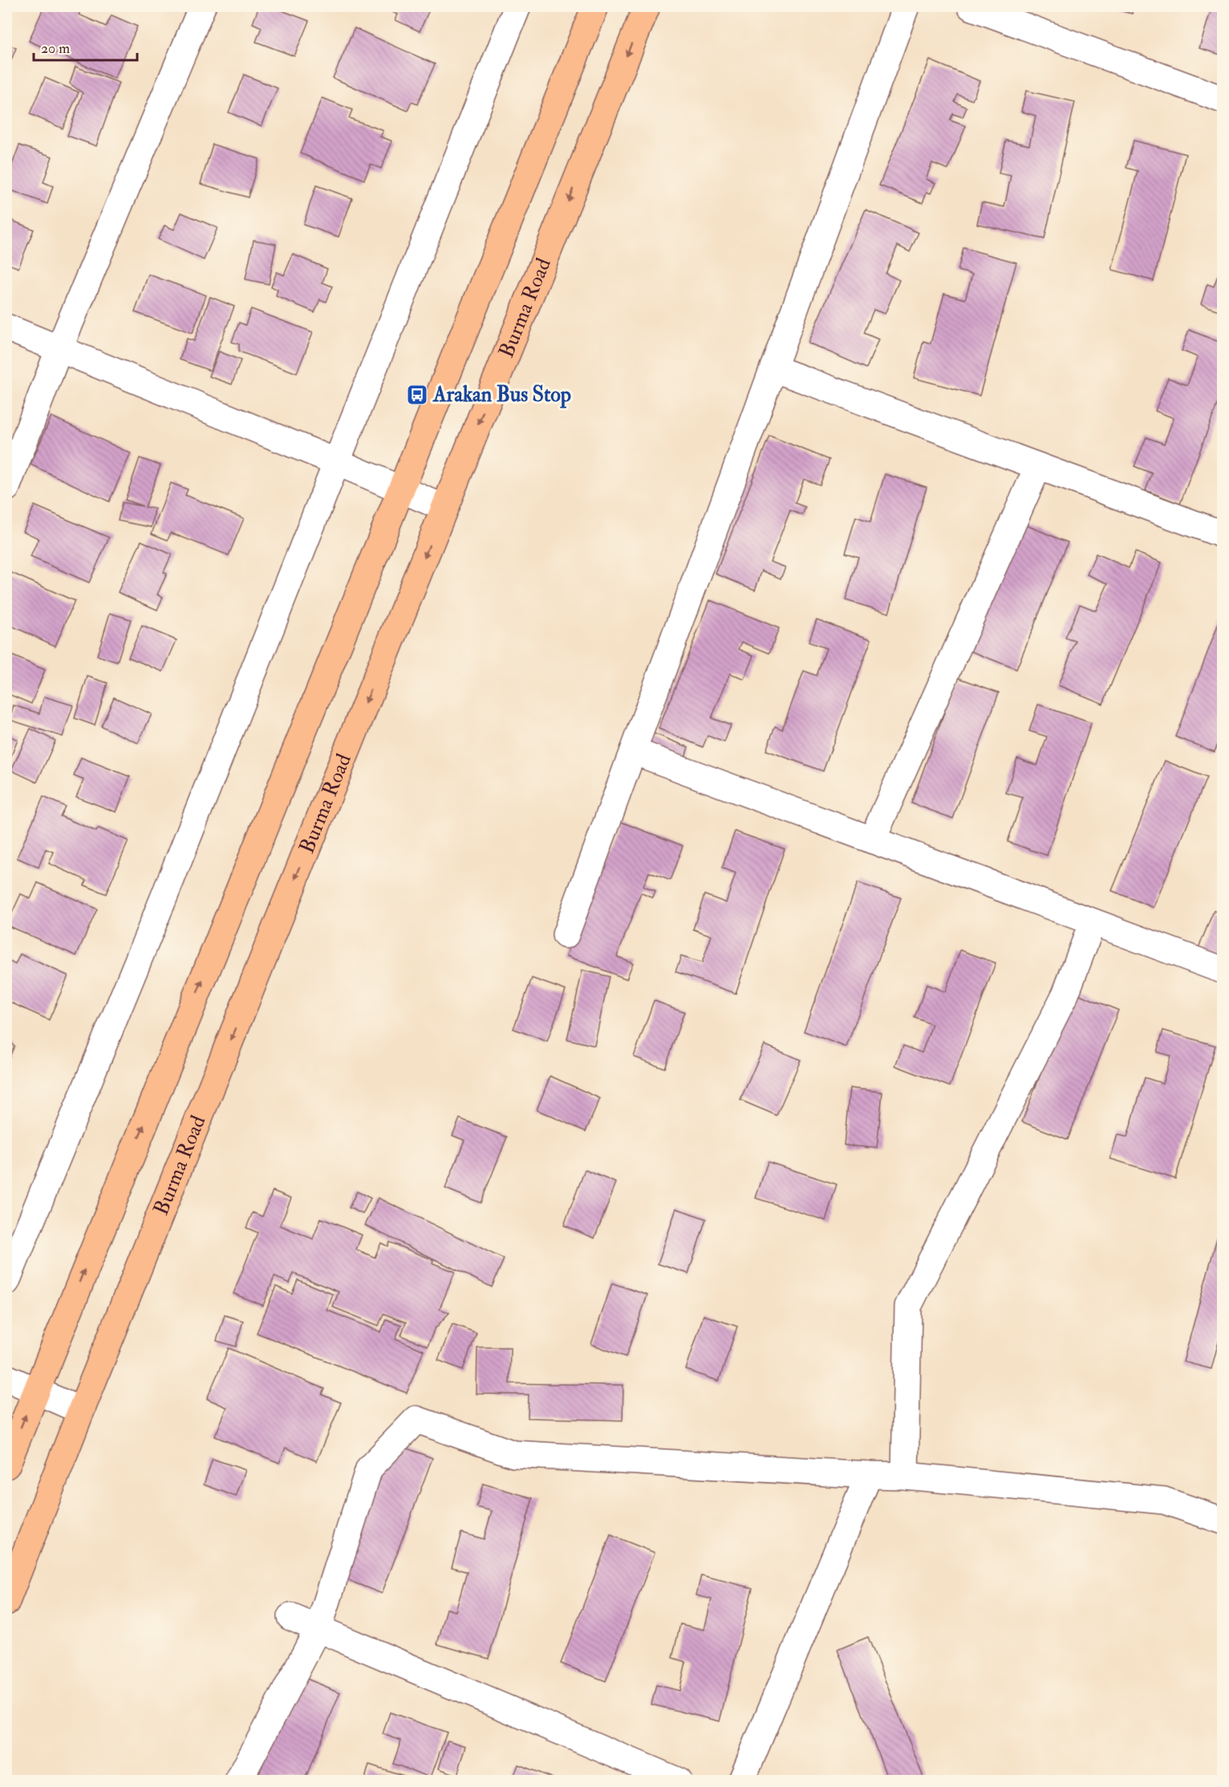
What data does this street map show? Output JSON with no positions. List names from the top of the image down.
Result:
{
  "streets": {
    "main road": ["Burma Road"]
  },
  "places": {
    "bus stop": ["Arakan Bus Stop"]
  },
  "scale_bar": "20 m"
}
